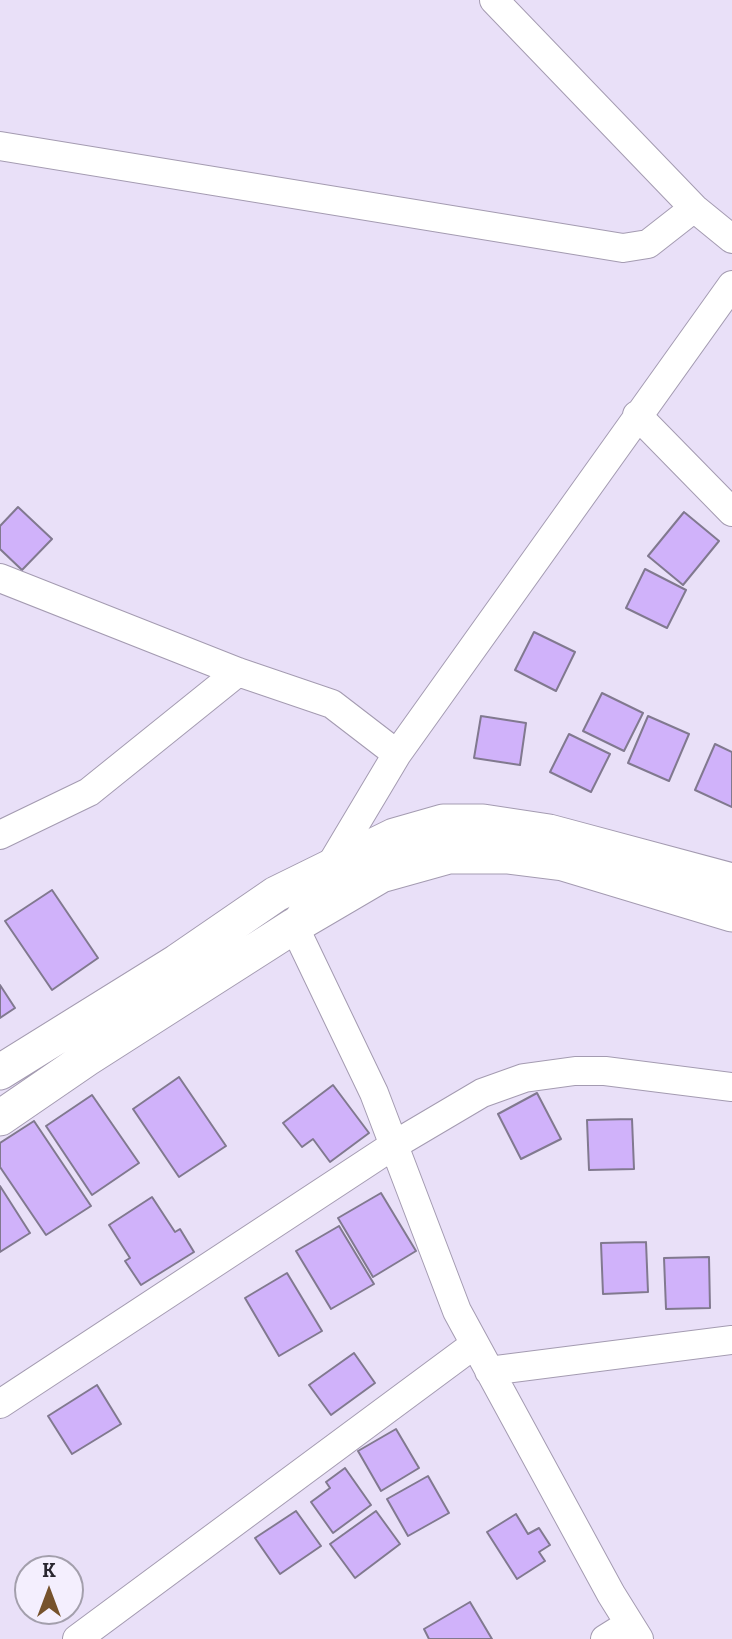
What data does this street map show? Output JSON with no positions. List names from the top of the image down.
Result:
{
  "north": "top"
}
